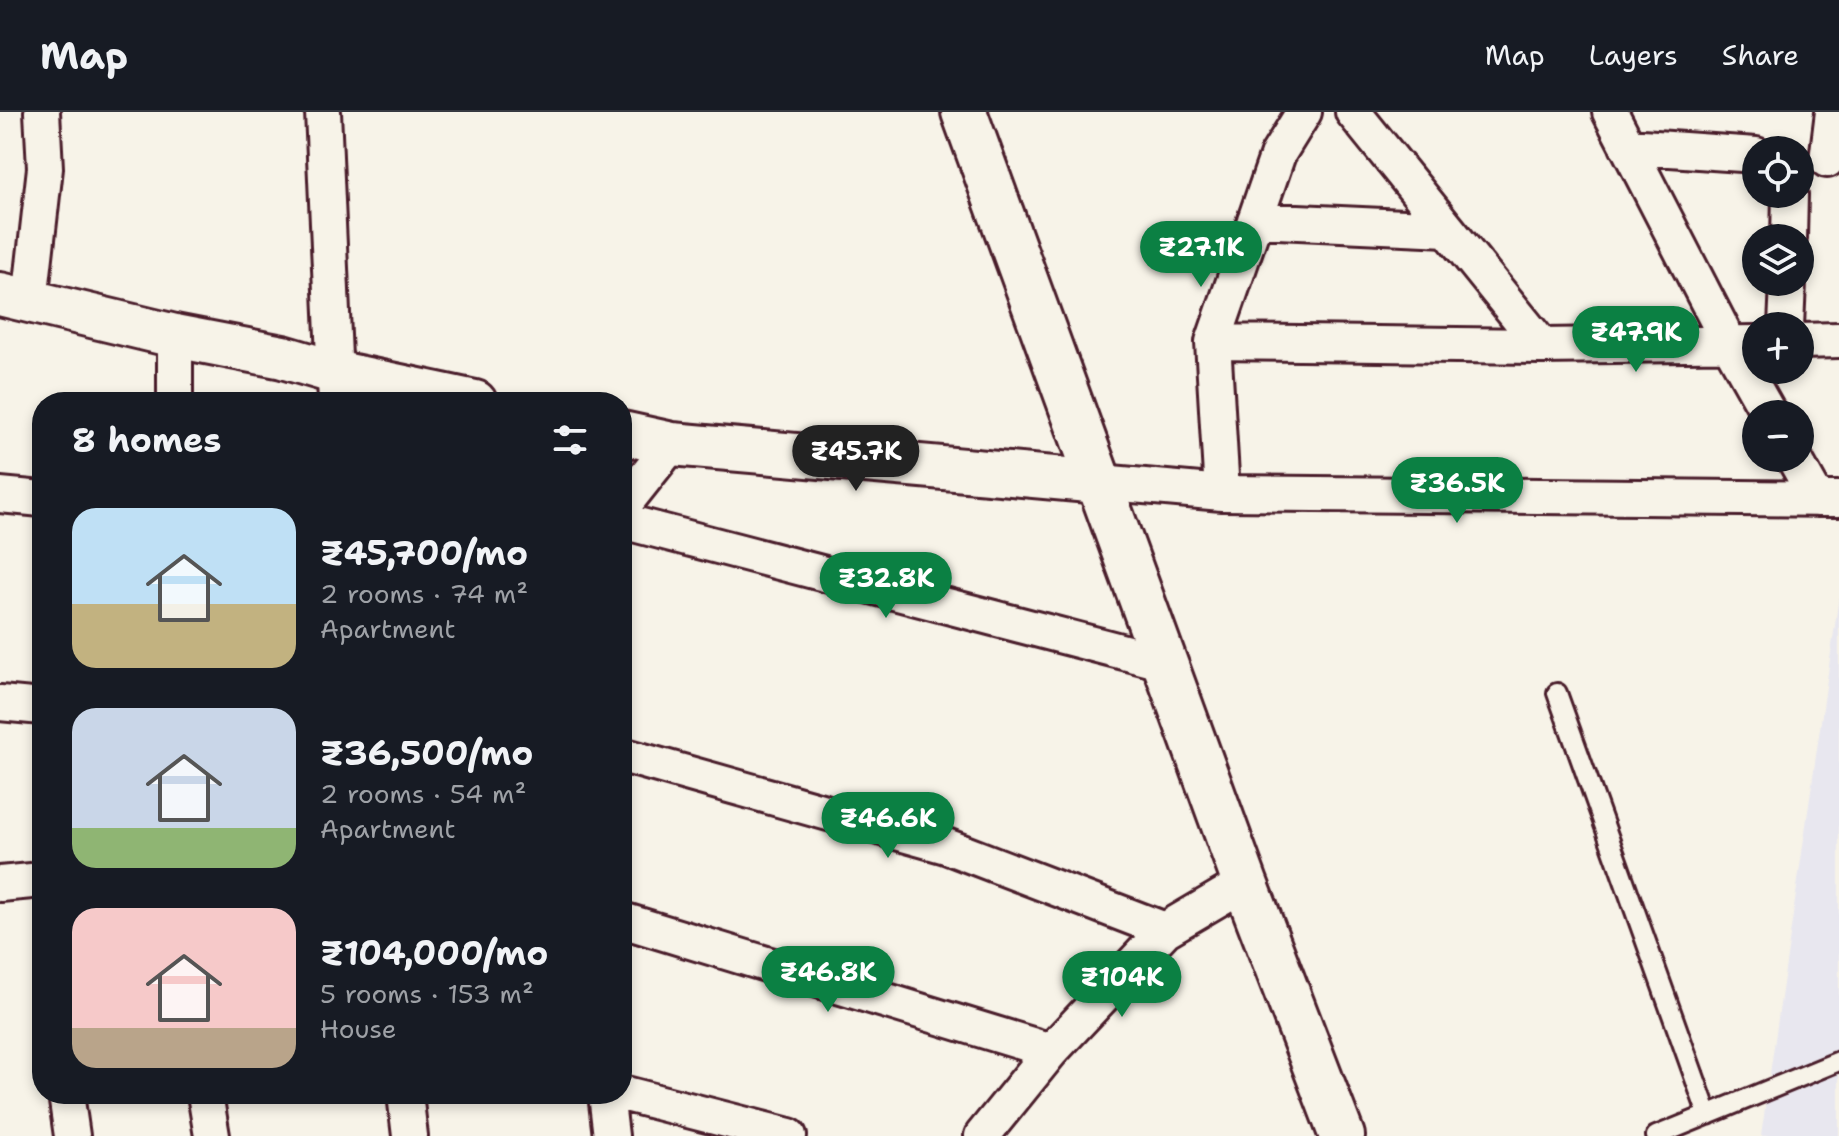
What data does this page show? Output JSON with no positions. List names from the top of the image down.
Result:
{
  "page": {
    "header": "Map",
    "nav": ["Map", "Layers", "Share"],
    "map_buttons": ["+", "−"],
    "price": [
      "₹27.1K",
      "₹47.9K",
      "₹45.7K",
      "₹36.5K",
      "₹32.8K",
      "₹46.6K",
      "₹46.8K",
      "₹104K"
    ],
    "heading": "8 homes",
    "list": [
      {
        "name": "₹45,700/mo",
        "note": "2 rooms · 74 m² · Apartment"
      },
      {
        "name": "₹36,500/mo",
        "note": "2 rooms · 54 m² · Apartment"
      },
      {
        "name": "₹104,000/mo",
        "note": "5 rooms · 153 m² · House"
      }
    ]
  }
}
